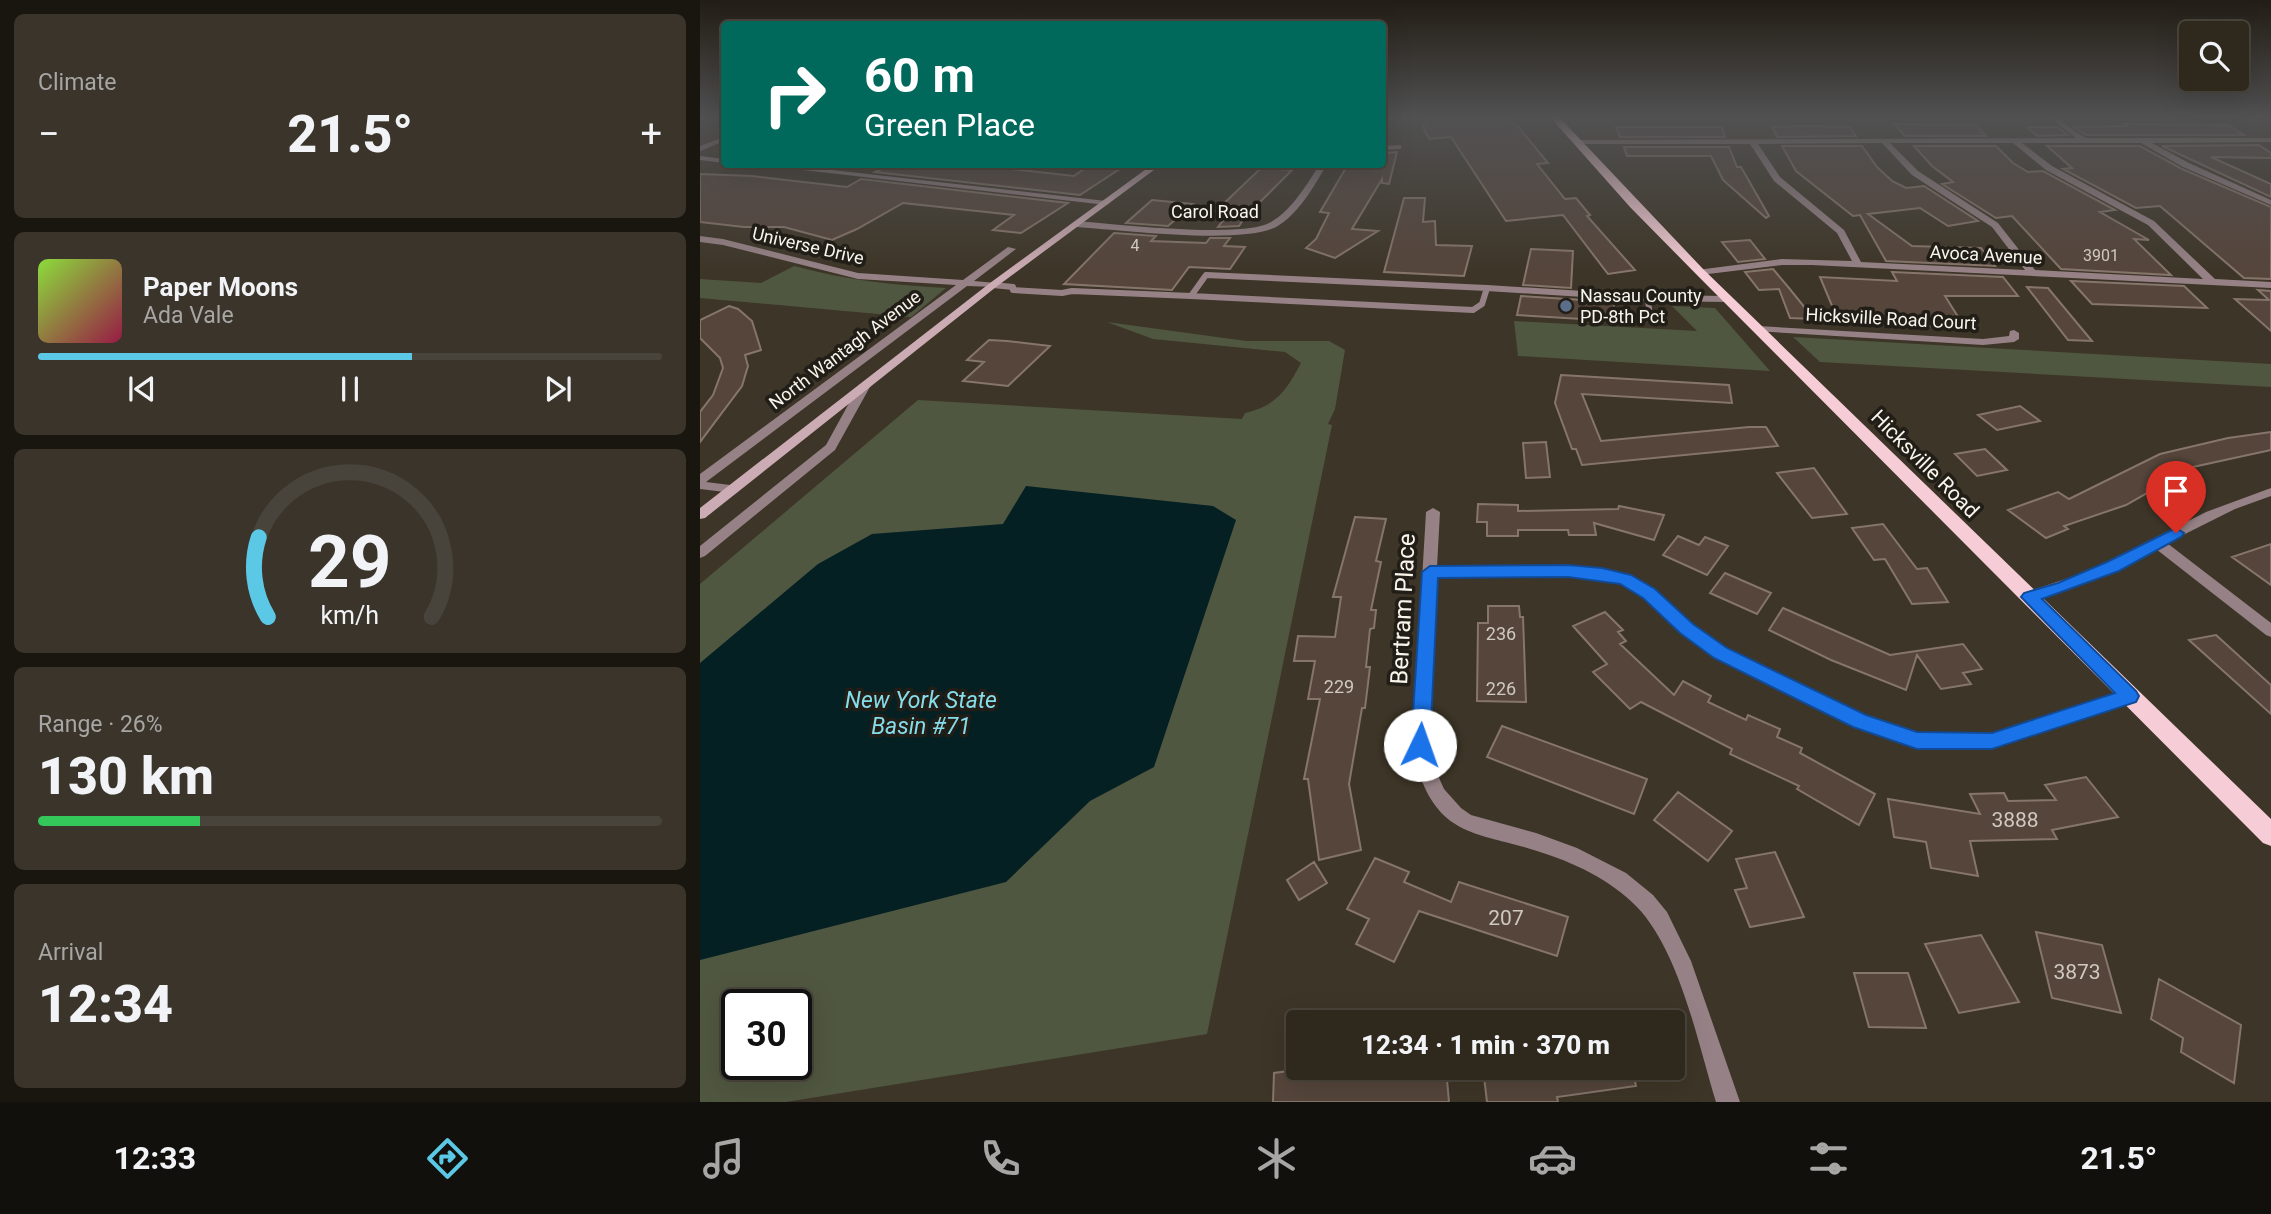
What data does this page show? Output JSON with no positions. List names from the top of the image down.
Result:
{
  "streets": {
    "main road": ["North Wantagh Avenue", "Hicksville Road"],
    "street": [
      "Carol Road",
      "Universe Drive",
      "Avoca Avenue",
      "Hicksville Road Court",
      "Bertram Place"
    ]
  },
  "crossings": [
    ["Carol Road", "North Wantagh Avenue"],
    ["Universe Drive", "North Wantagh Avenue"],
    ["Avoca Avenue", "Hicksville Road"],
    ["Hicksville Road Court", "Hicksville Road"]
  ],
  "water": ["New York State Basin #71"],
  "places": ["Nassau County PD-8th Pct"],
  "house_numbers": [
    "4",
    "3901",
    "236",
    "229",
    "226",
    "3888",
    "207",
    "3873"
  ],
  "page": {
    "tile": [
      "Climate",
      ["Range · 26%", "130 km"],
      ["Arrival", "12:34"]
    ],
    "turn": ["60 m", "Green Place"],
    "heat": ["−", "21.5°", "+"],
    "song": ["Paper Moons", "Ada Vale"],
    "limit": "30",
    "trip": "12:34 · 1 min · 370 m",
    "tabs": ["12:33", "21.5°"],
    "gauge": ["29", "km/h"]
  }
}
